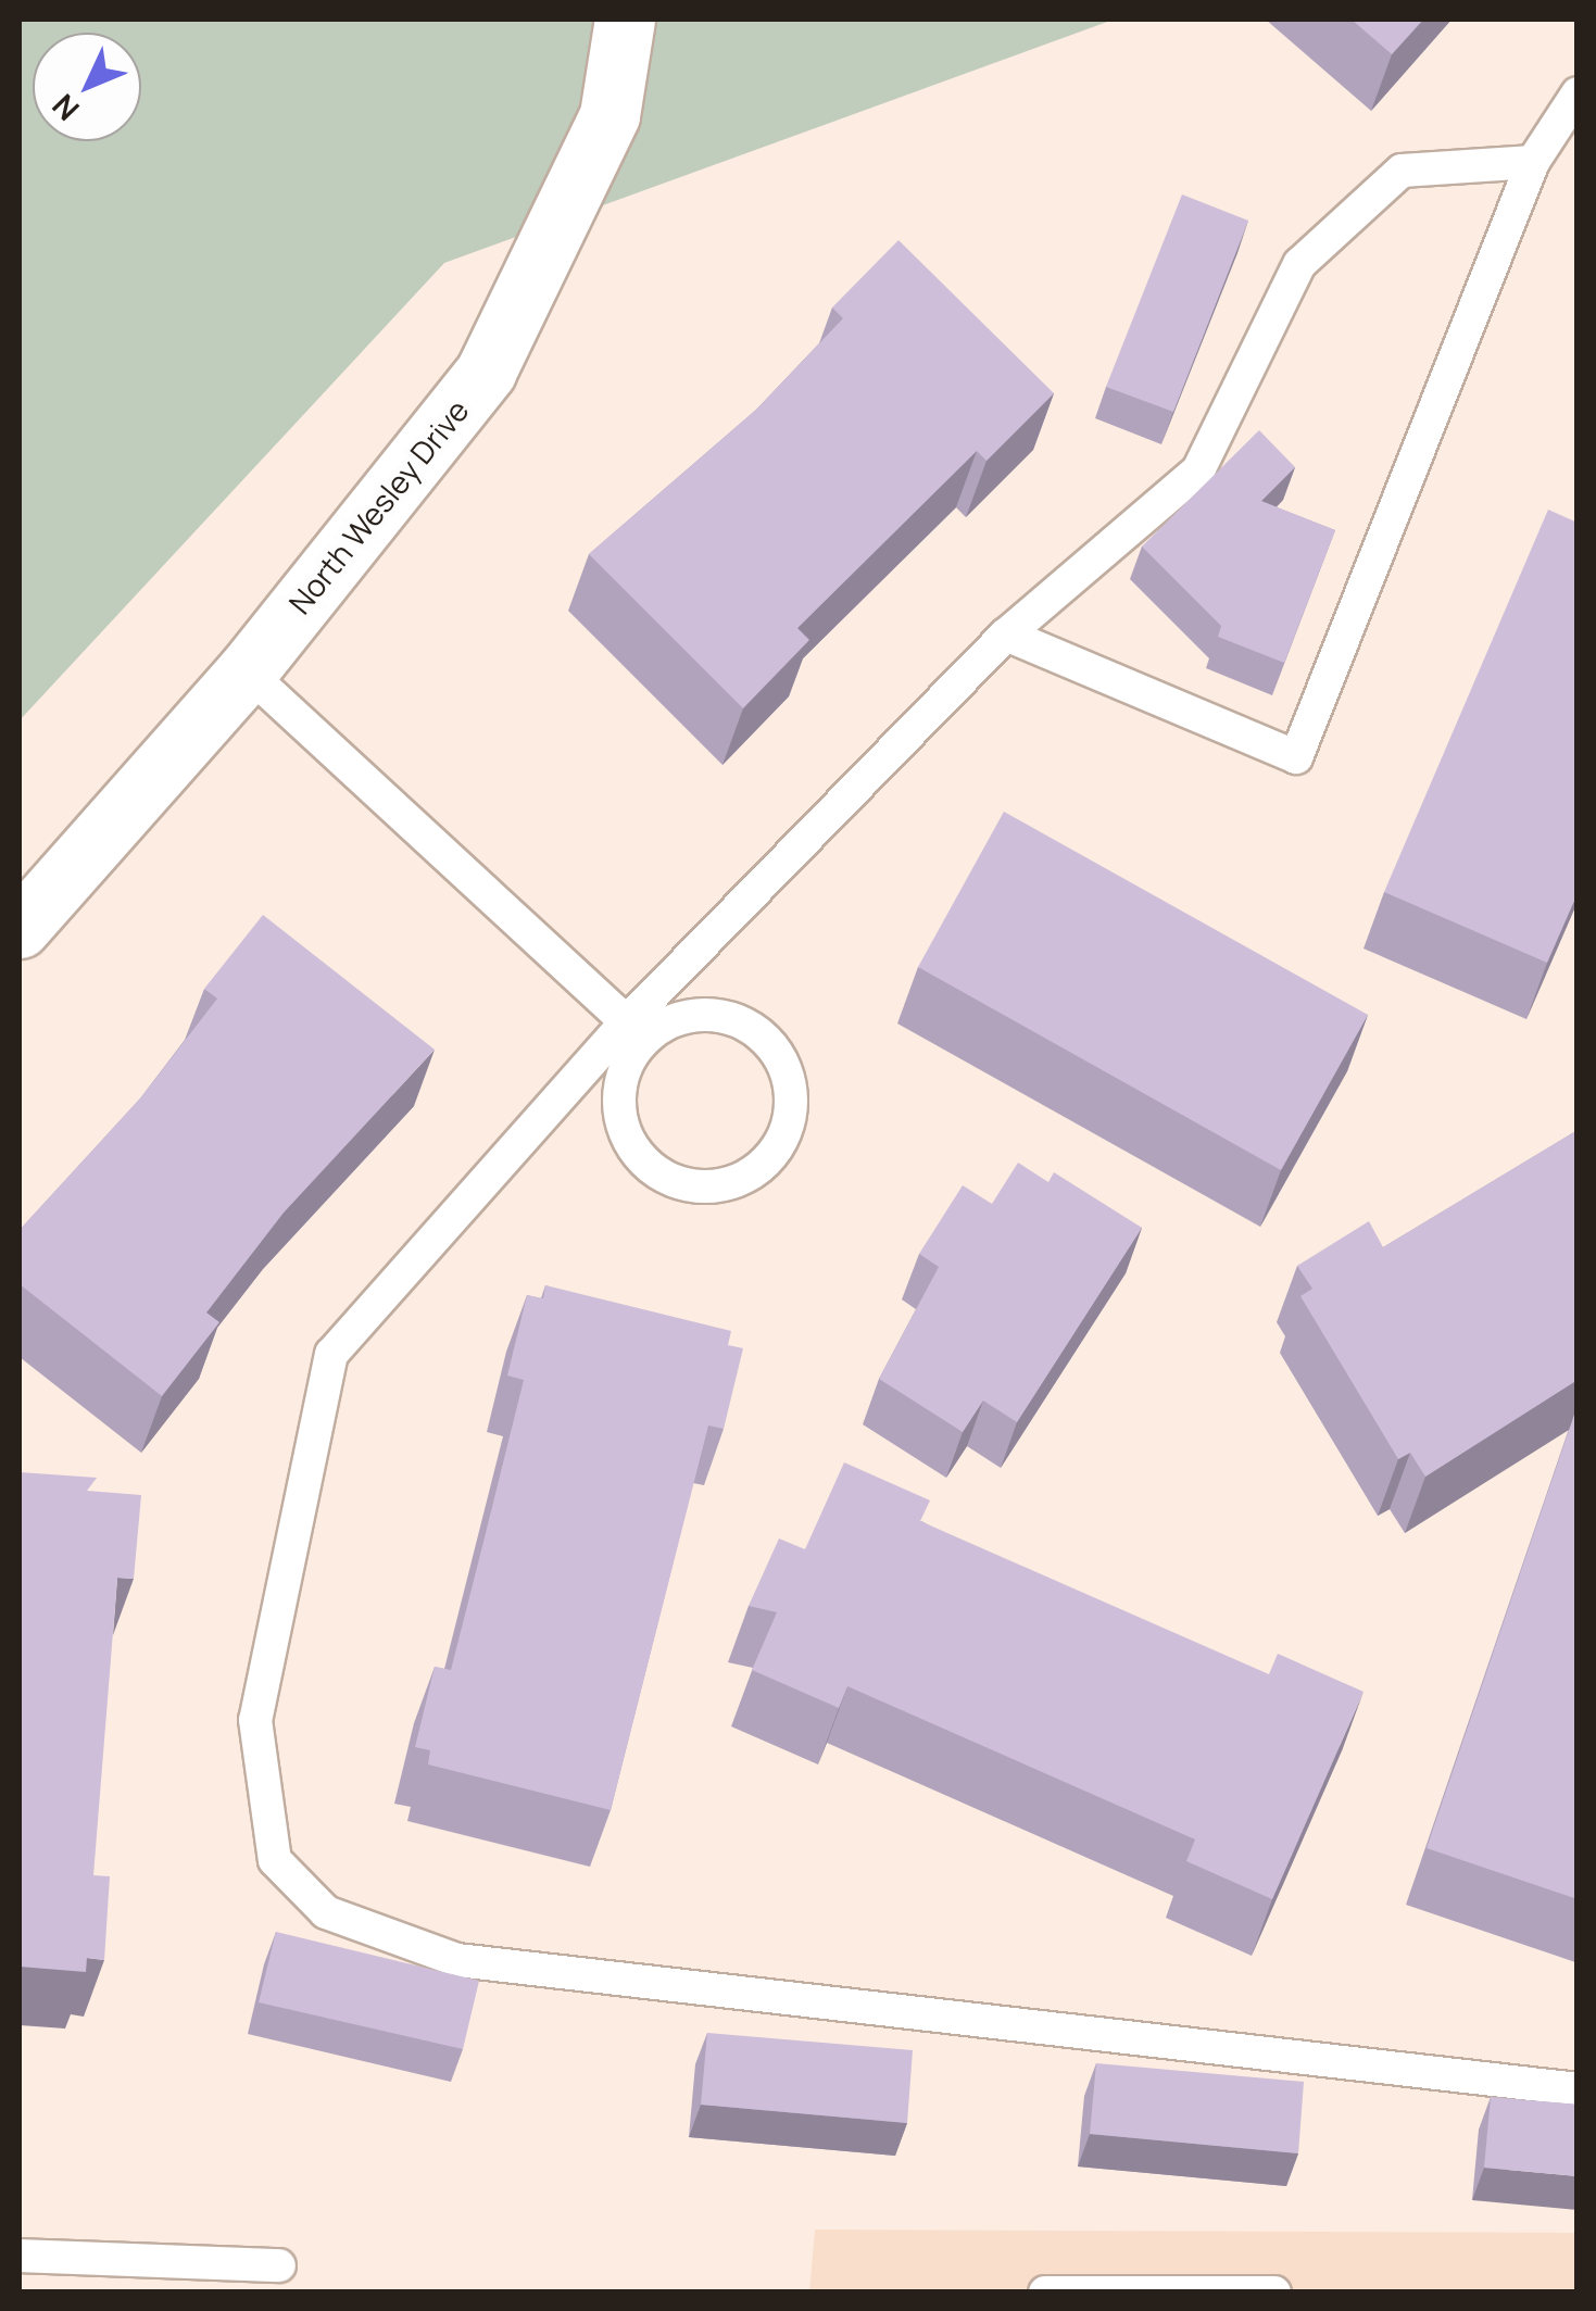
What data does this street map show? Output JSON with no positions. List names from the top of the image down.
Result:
{
  "streets": {
    "street": ["North Wesley Drive"]
  },
  "north": "bottom left"
}
